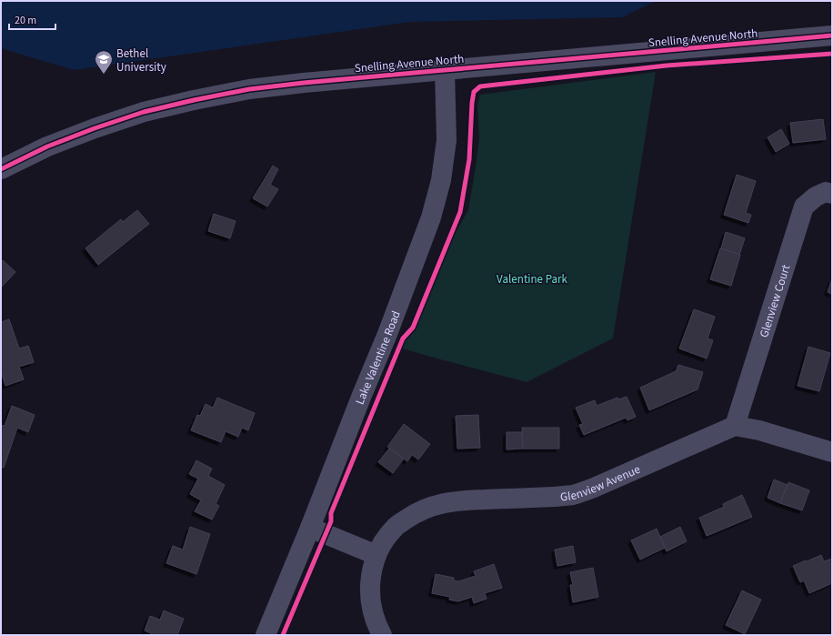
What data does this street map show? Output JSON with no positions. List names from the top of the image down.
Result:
{
  "streets": {
    "street": [
      "Snelling Avenue North",
      "Glenview Court",
      "Lake Valentine Road",
      "Glenview Avenue"
    ]
  },
  "crossings": [
    ["Snelling Avenue North", "Lake Valentine Road"],
    ["Glenview Court", "Glenview Avenue"]
  ],
  "parks": ["Valentine Park"],
  "places": {
    "school or university": ["Bethel University"]
  },
  "scale_bar": "20 m"
}
